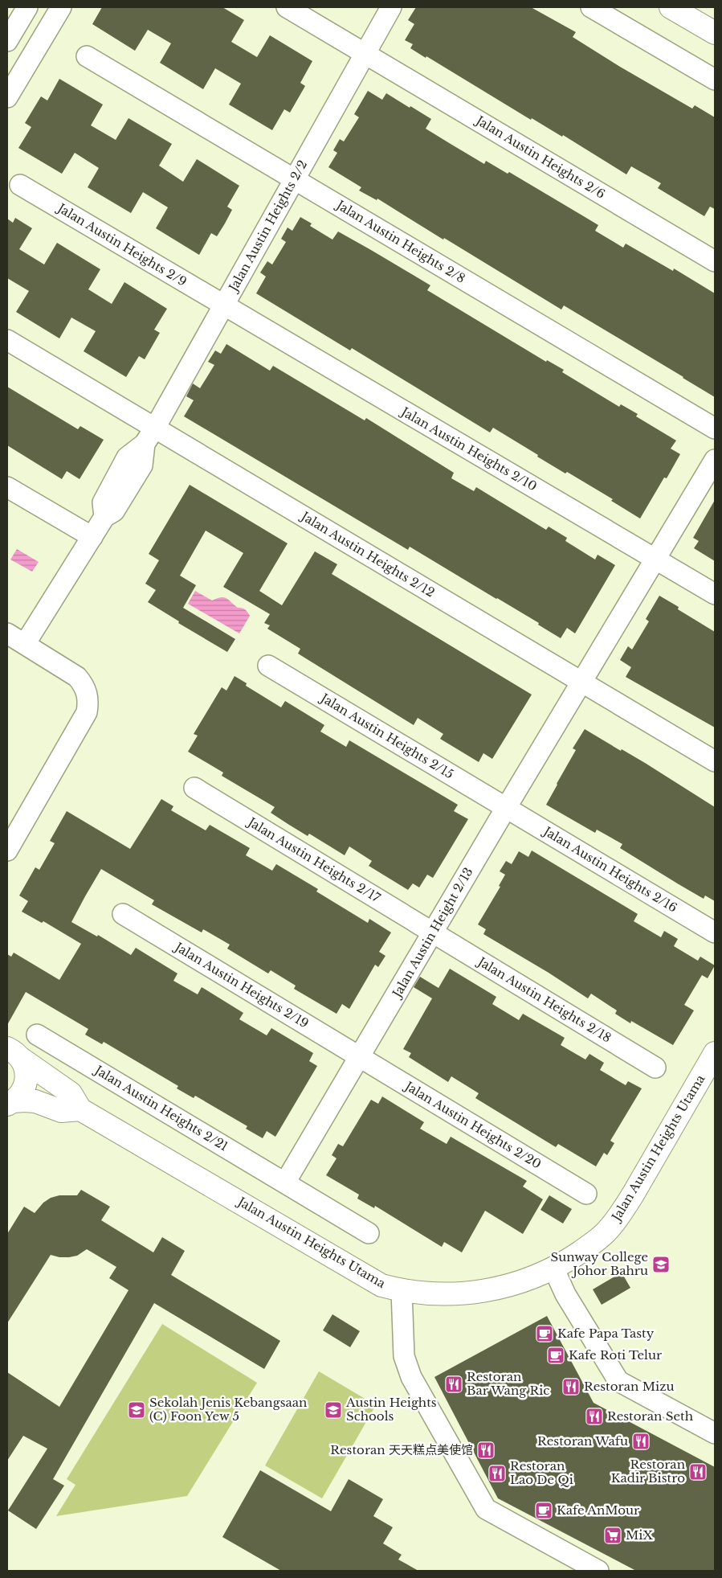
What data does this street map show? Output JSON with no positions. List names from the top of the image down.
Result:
{
  "streets": {
    "street": [
      "Jalan Austin Heights 2/6",
      "Jalan Austin Heights 2/2",
      "Jalan Austin Heights 2/8",
      "Jalan Austin Heights 2/9",
      "Jalan Austin Heights 2/10",
      "Jalan Austin Heights 2/12",
      "Jalan Austin Heights 2/15",
      "Jalan Austin Heights 2/17",
      "Jalan Austin Heights 2/16",
      "Jalan Austin Height 2/13",
      "Jalan Austin Heights 2/19",
      "Jalan Austin Heights 2/18",
      "Jalan Austin Heights 2/21",
      "Jalan Austin Heights 2/20",
      "Jalan Austin Heights Utama"
    ]
  },
  "crossings": [
    ["Jalan Austin Heights 2/6", "Jalan Austin Heights 2/2"],
    ["Jalan Austin Heights 2/2", "Jalan Austin Heights 2/8"],
    ["Jalan Austin Heights 2/2", "Jalan Austin Heights 2/9"],
    ["Jalan Austin Heights 2/2", "Jalan Austin Heights 2/10"],
    ["Jalan Austin Heights 2/2", "Jalan Austin Heights 2/12"],
    ["Jalan Austin Heights 2/9", "Jalan Austin Heights 2/10"],
    ["Jalan Austin Heights 2/10", "Jalan Austin Height 2/13"],
    ["Jalan Austin Heights 2/12", "Jalan Austin Height 2/13"],
    ["Jalan Austin Heights 2/15", "Jalan Austin Heights 2/16"],
    ["Jalan Austin Heights 2/15", "Jalan Austin Height 2/13"],
    ["Jalan Austin Heights 2/17", "Jalan Austin Height 2/13"],
    ["Jalan Austin Heights 2/17", "Jalan Austin Heights 2/18"],
    ["Jalan Austin Heights 2/16", "Jalan Austin Height 2/13"],
    ["Jalan Austin Height 2/13", "Jalan Austin Heights 2/19"],
    ["Jalan Austin Height 2/13", "Jalan Austin Heights 2/18"],
    ["Jalan Austin Height 2/13", "Jalan Austin Heights 2/21"],
    ["Jalan Austin Height 2/13", "Jalan Austin Heights 2/20"],
    ["Jalan Austin Heights 2/19", "Jalan Austin Heights 2/20"]
  ],
  "places": {
    "school or university": ["Sunway College Johor Bahru", "Sekolah Jenis Kebangsaan (C) Foon Yew 5", "Austin Heights Schools"],
    "cafe": ["Kafe Papa Tasty", "Kafe Roti Telur", "Kafe AnMour"],
    "restaurant": [
      "Restoran Bar Wang Ric",
      "Restoran Mizu",
      "Restoran Seth",
      "Restoran Wafu",
      "Restoran 天天糕点美使馆",
      "Restoran Kadir Bistro",
      "Restoran Lao De Qi"
    ],
    "supermarket": ["MiX"]
  }
}
